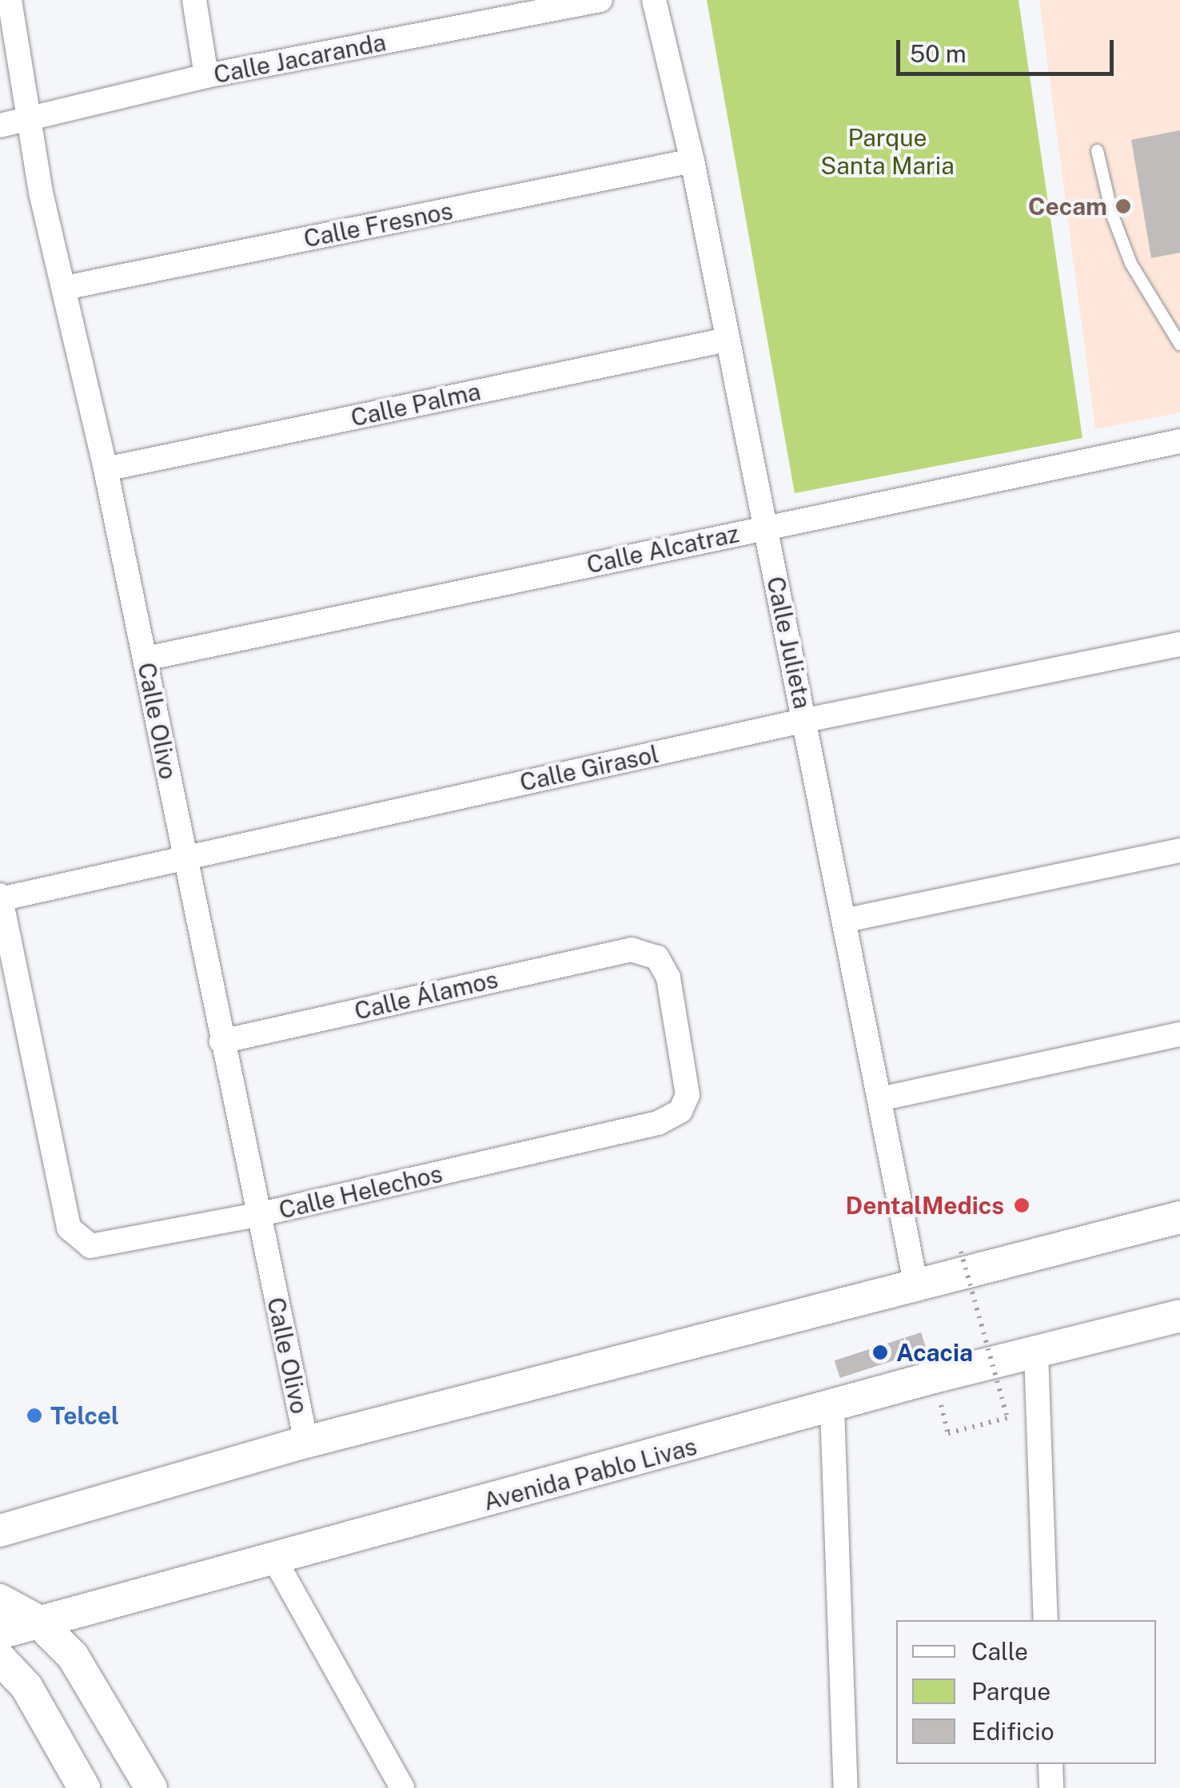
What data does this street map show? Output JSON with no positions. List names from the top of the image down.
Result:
{
  "streets": {
    "main road": ["Avenida Pablo Livas"],
    "street": [
      "Calle Jacaranda",
      "Calle Fresnos",
      "Calle Palma",
      "Calle Alcatraz",
      "Calle Julieta",
      "Calle Olivo",
      "Calle Girasol",
      "Calle Álamos",
      "Calle Helechos"
    ]
  },
  "crossings": [
    ["Calle Jacaranda", "Calle Olivo"],
    ["Calle Fresnos", "Calle Julieta"],
    ["Calle Fresnos", "Calle Olivo"],
    ["Calle Palma", "Calle Julieta"],
    ["Calle Palma", "Calle Olivo"],
    ["Calle Alcatraz", "Calle Julieta"],
    ["Calle Alcatraz", "Calle Olivo"],
    ["Calle Julieta", "Calle Girasol"],
    ["Calle Olivo", "Calle Girasol"],
    ["Calle Olivo", "Calle Álamos"],
    ["Calle Olivo", "Calle Helechos"],
    ["Calle Girasol", "Calle Helechos"],
    ["Calle Álamos", "Calle Helechos"]
  ],
  "parks": ["Parque Santa Maria"],
  "places": [
    "Cecam",
    "DentalMedics",
    "Acacia",
    "Telcel"
  ],
  "legend": ["Calle", "Parque", "Edificio"],
  "scale_bar": "50 m"
}
